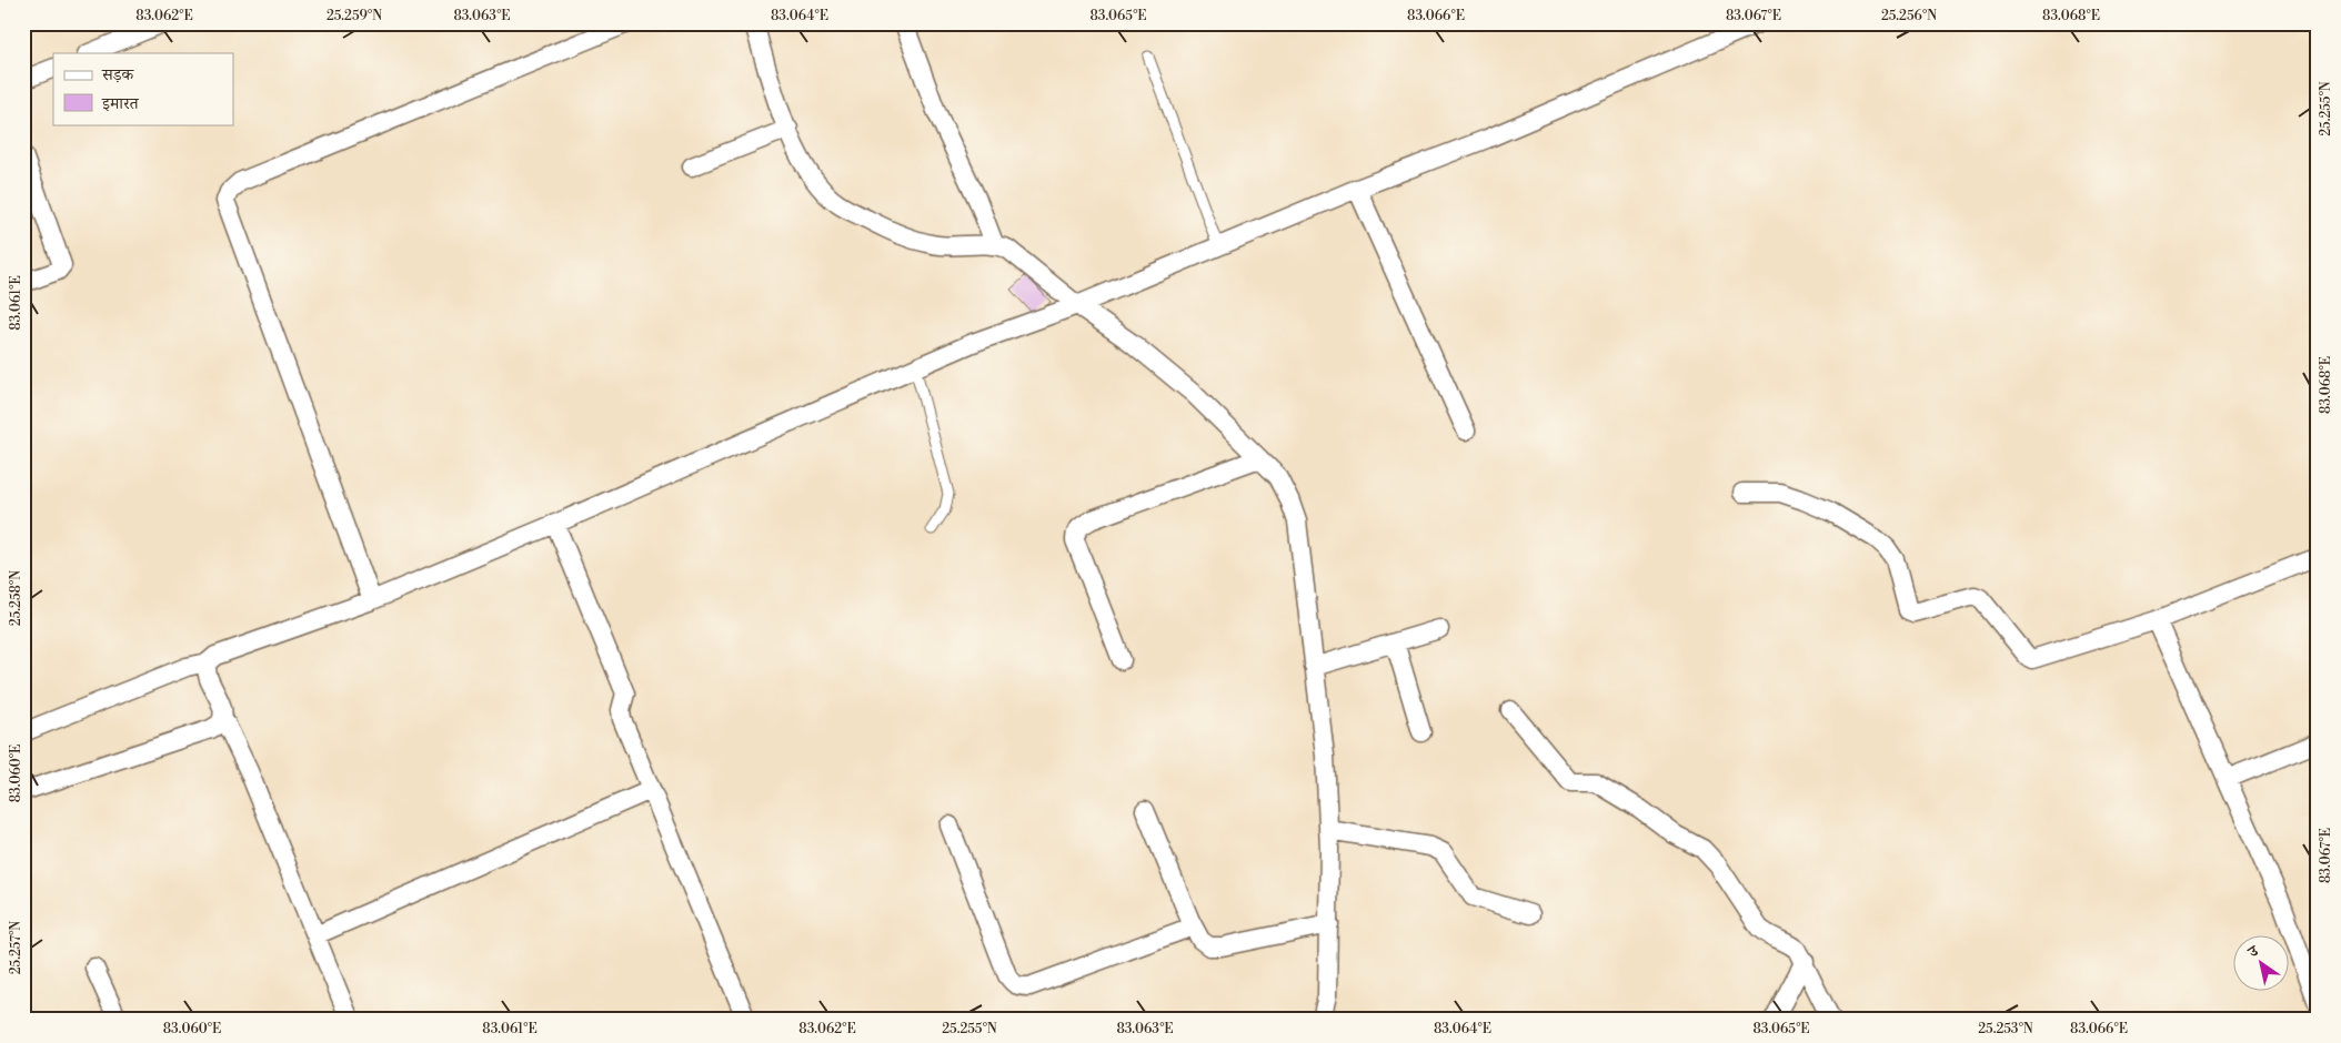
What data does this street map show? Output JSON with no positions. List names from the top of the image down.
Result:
{
  "legend": ["सड़क", "इमारत"],
  "north": "top left",
  "coordinates": [
    "83.062°E",
    "25.259°N",
    "83.063°E",
    "83.064°E",
    "83.065°E",
    "83.066°E",
    "83.067°E",
    "25.256°N",
    "83.068°E",
    "25.255°N",
    "83.061°E",
    "25.258°N",
    "83.060°E",
    "25.257°N",
    "25.253°N"
  ]
}
